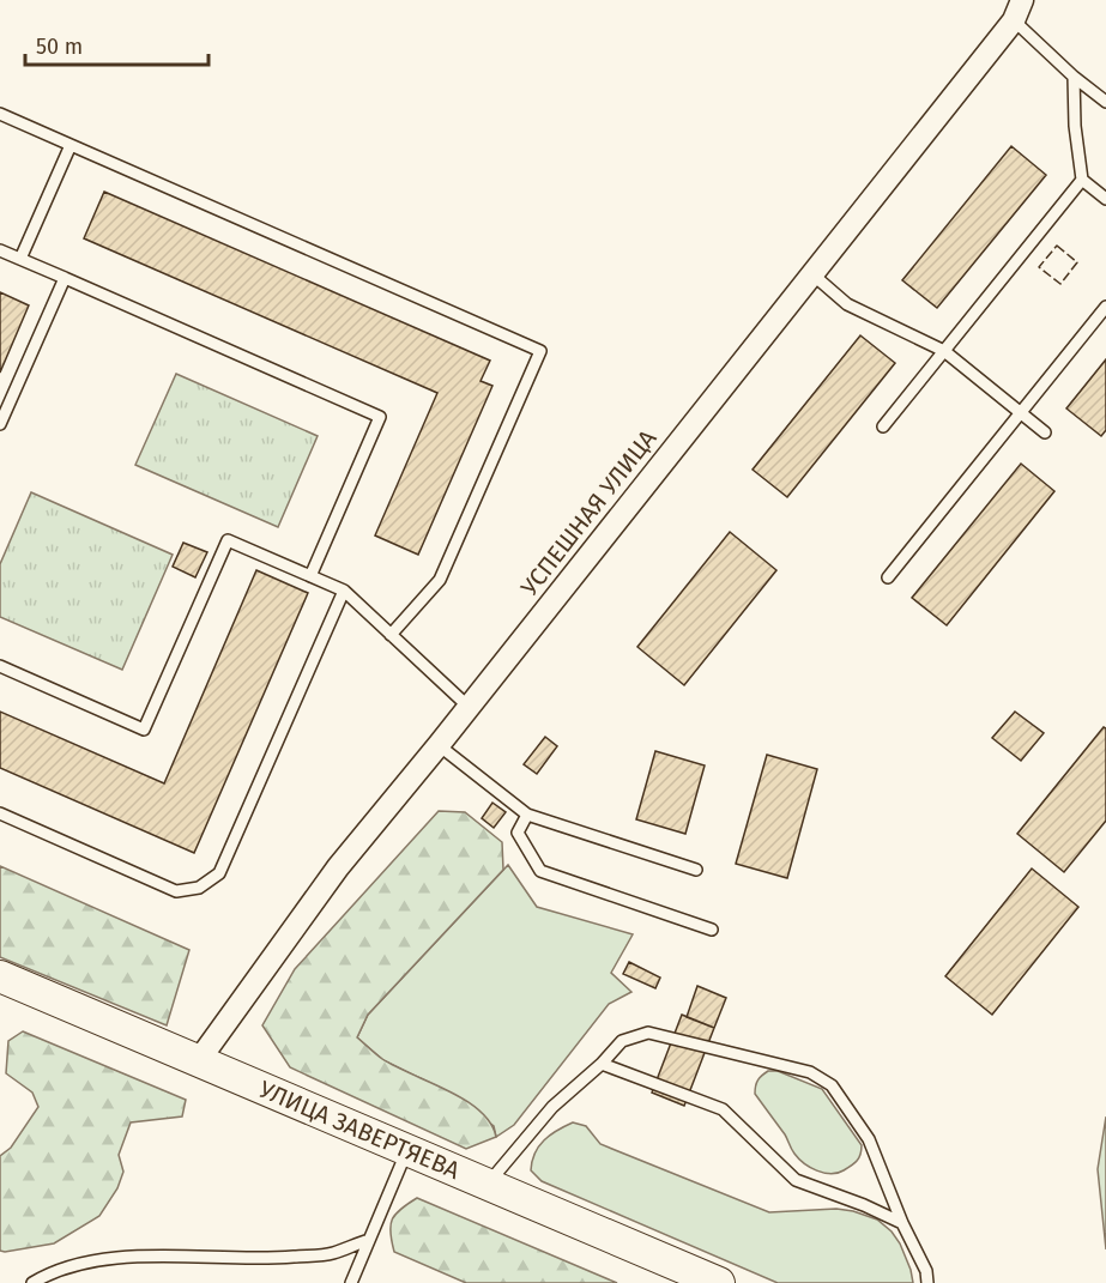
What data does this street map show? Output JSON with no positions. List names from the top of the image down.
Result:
{
  "streets": {
    "main road": ["УЛИЦА ЗАВЕРТЯЕВА"],
    "street": ["УСПЕШНАЯ УЛИЦА"]
  },
  "crossings": [
    ["УСПЕШНАЯ УЛИЦА", "УЛИЦА ЗАВЕРТЯЕВА"]
  ],
  "scale_bar": "50 m"
}
